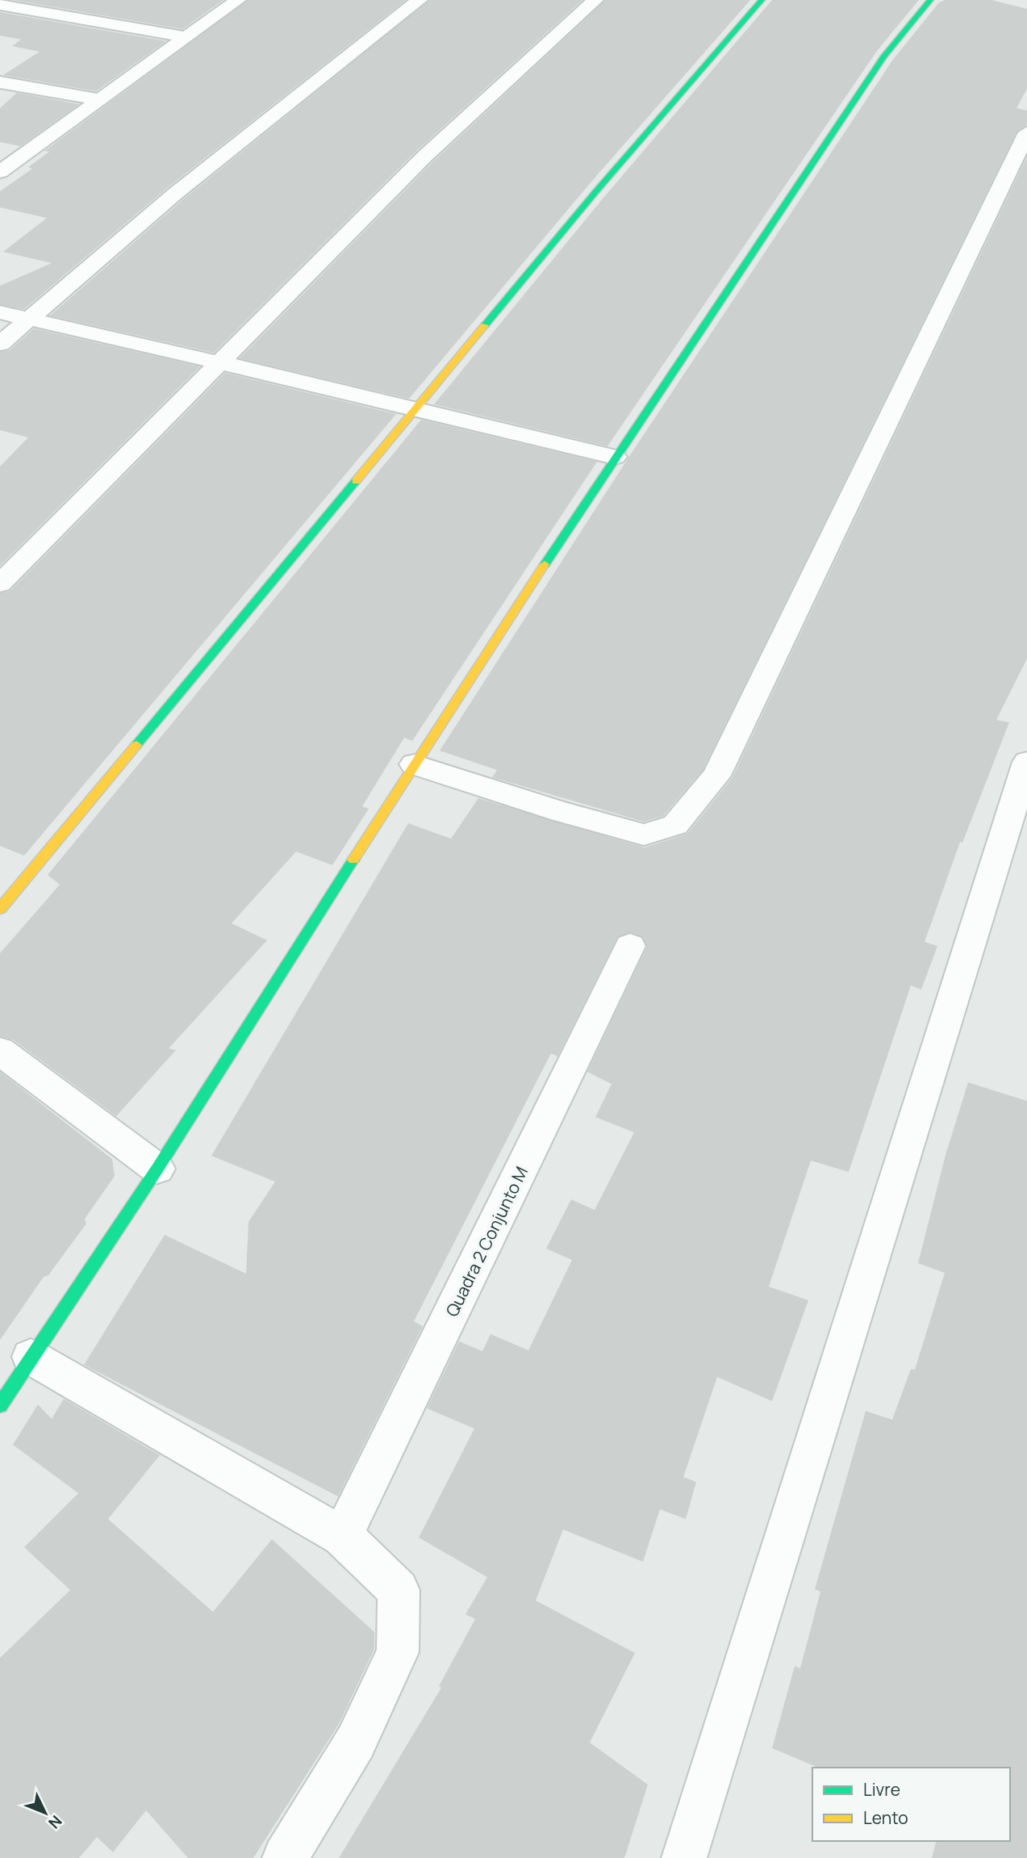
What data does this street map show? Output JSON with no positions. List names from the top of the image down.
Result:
{
  "streets": {
    "street": ["Quadra 2 Conjunto M"]
  },
  "legend": ["Livre", "Lento"],
  "north": "bottom right"
}
